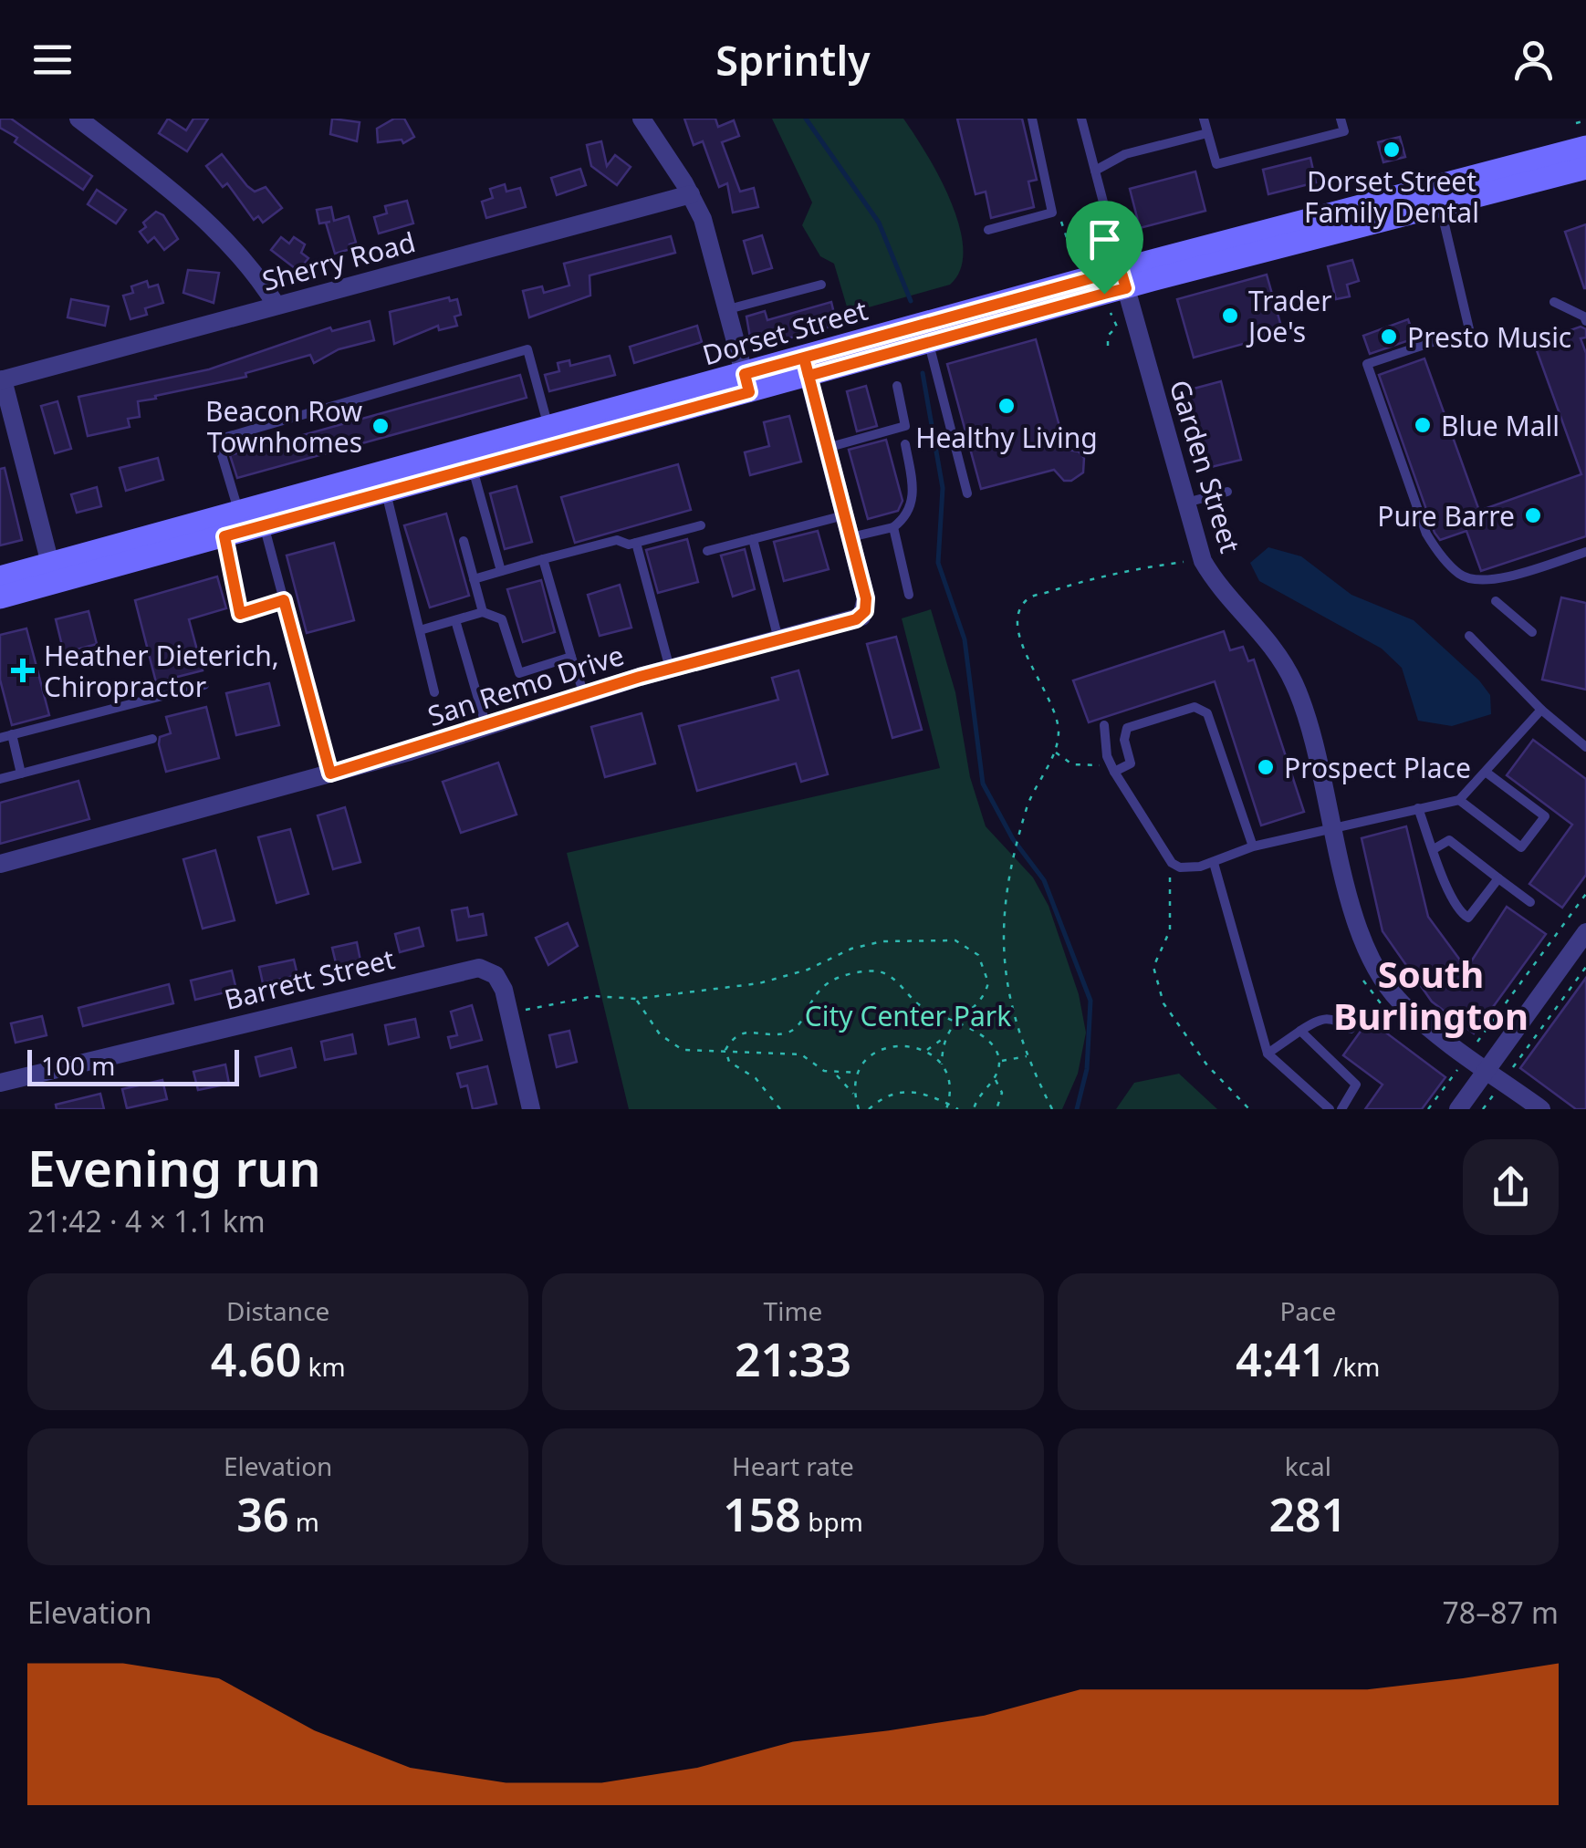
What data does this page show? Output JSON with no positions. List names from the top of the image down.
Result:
{
  "streets": {
    "main road": ["Dorset Street"],
    "street": [
      "Sherry Road",
      "Garden Street",
      "San Remo Drive",
      "Barrett Street"
    ]
  },
  "crossings": [
    ["Dorset Street", "Garden Street"],
    ["Dorset Street", "San Remo Drive"]
  ],
  "districts": ["South Burlington"],
  "parks": ["City Center Park"],
  "places": {
    "other": [
      "Dorset Street Family Dental",
      "Trader Joe's",
      "Presto Music",
      "Healthy Living",
      "Blue Mall",
      "Beacon Row Townhomes",
      "Pure Barre",
      "Prospect Place"
    ],
    "health": ["Heather Dieterich, Chiropractor"]
  },
  "scale_bar": "100 m",
  "page": {
    "header": "Sprintly",
    "scale": "100 m",
    "heading": ["Evening run", "21:42 · 4 × 1.1 km"],
    "stats": [
      ["Distance", "4.60 km"],
      ["Time", "21:33"],
      ["Pace", "4:41 /km"],
      ["Elevation", "36 m"],
      ["Heart rate", "158 bpm"],
      ["kcal", "281"]
    ],
    "chart": ["Elevation", "78–87 m"]
  }
}
